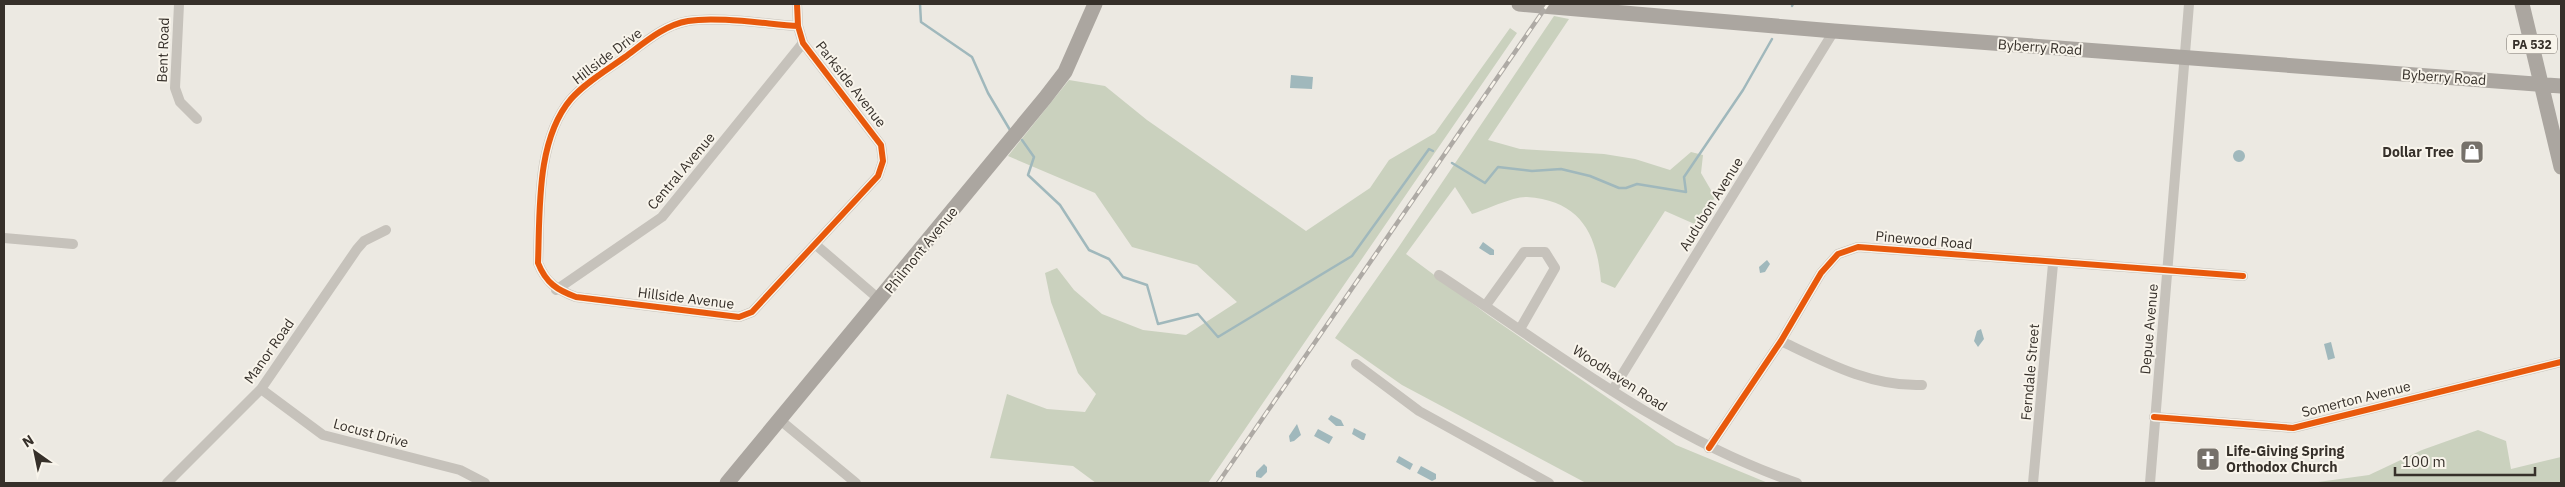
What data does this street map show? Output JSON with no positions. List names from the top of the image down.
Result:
{
  "streets": {
    "main road": ["PA 532", "Byberry Road", "Philmont Avenue"],
    "street": [
      "Bent Road",
      "Hillside Drive",
      "Parkside Avenue",
      "Central Avenue",
      "Audubon Avenue",
      "Pinewood Road",
      "Hillside Avenue",
      "Depue Avenue",
      "Manor Road",
      "Ferndale Street",
      "Woodhaven Road",
      "Somerton Avenue",
      "Locust Drive"
    ]
  },
  "crossings": [
    ["PA 532", "Byberry Road"],
    ["Byberry Road", "Audubon Avenue"],
    ["Byberry Road", "Depue Avenue"],
    ["Hillside Drive", "Parkside Avenue"],
    ["Hillside Drive", "Central Avenue"],
    ["Hillside Drive", "Hillside Avenue"],
    ["Parkside Avenue", "Central Avenue"],
    ["Parkside Avenue", "Hillside Avenue"],
    ["Central Avenue", "Hillside Avenue"],
    ["Audubon Avenue", "Woodhaven Road"],
    ["Pinewood Road", "Depue Avenue"],
    ["Pinewood Road", "Ferndale Street"],
    ["Pinewood Road", "Woodhaven Road"],
    ["Depue Avenue", "Somerton Avenue"],
    ["Manor Road", "Locust Drive"]
  ],
  "places": {
    "shop": ["Dollar Tree"],
    "church": ["Life-Giving Spring Orthodox Church"]
  },
  "scale_bar": "100 m",
  "north": "top left"
}
